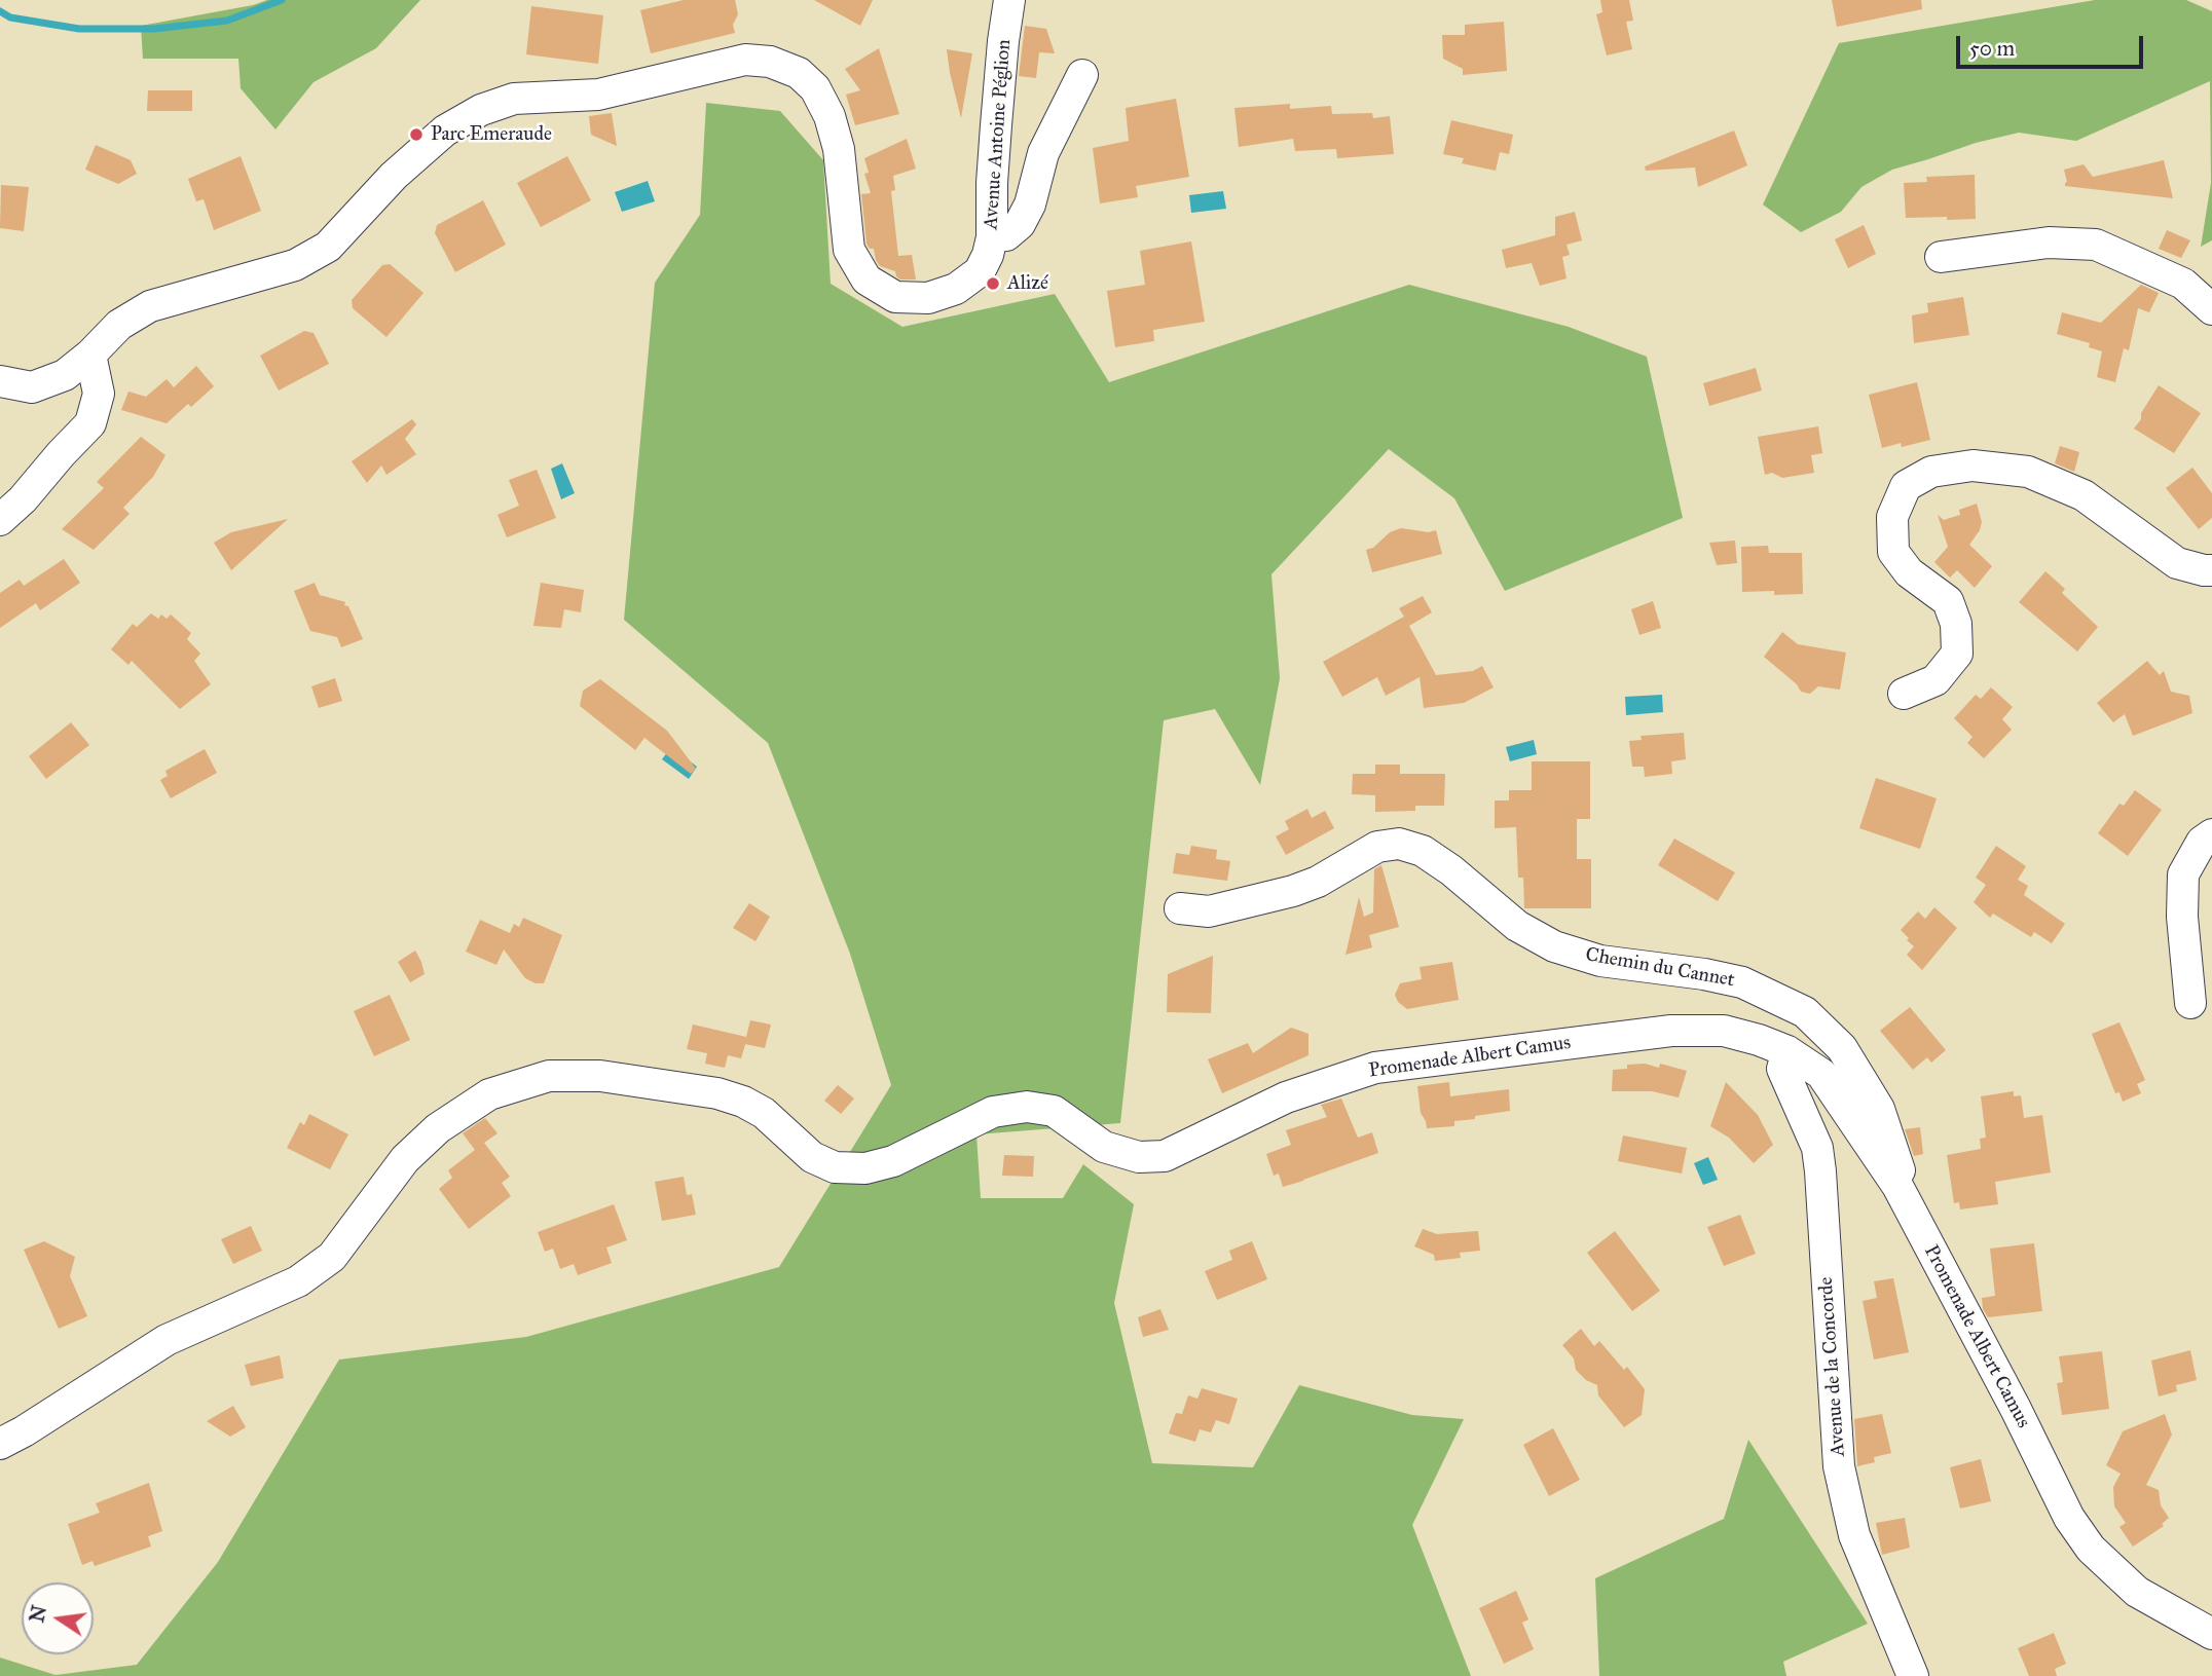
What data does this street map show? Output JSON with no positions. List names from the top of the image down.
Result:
{
  "streets": {
    "street": [
      "Avenue Antoine Péglion",
      "Chemin du Cannet",
      "Promenade Albert Camus",
      "Avenue de la Concorde"
    ]
  },
  "crossings": [
    ["Chemin du Cannet", "Promenade Albert Camus"],
    ["Promenade Albert Camus", "Avenue de la Concorde"]
  ],
  "places": ["Parc Emeraude", "Alizé"],
  "scale_bar": "50 m",
  "north": "left"
}
